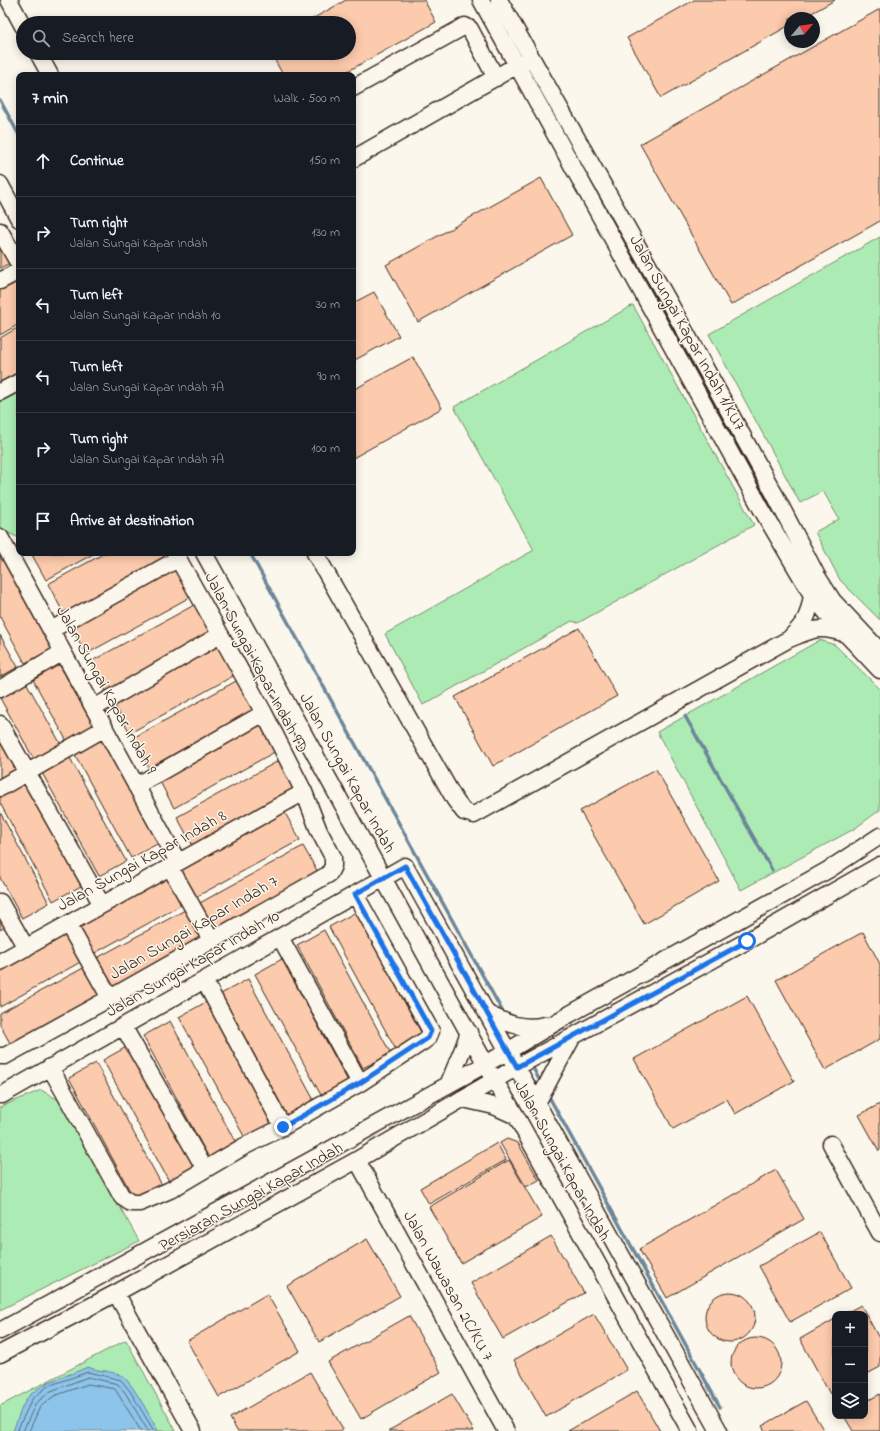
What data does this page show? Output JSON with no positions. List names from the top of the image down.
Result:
{
  "streets": {
    "street": [
      "Jalan Sungai Kapar Indah 1/KU7",
      "Jalan Sungai Kapar Indah 9D",
      "Jalan Sungai Kapar Indah 9",
      "Jalan Sungai Kapar Indah",
      "Jalan Sungai Kapar Indah 8",
      "Jalan Sungai Kapar Indah 7",
      "Jalan Sungai Kapar Indah 10",
      "Persiaran Sungai Kapar Indah",
      "Jalan Wawasan 2C/KU 7"
    ]
  },
  "crossings": [
    ["Jalan Sungai Kapar Indah 9D", "Jalan Sungai Kapar Indah 8"],
    ["Jalan Sungai Kapar Indah 9D", "Jalan Sungai Kapar Indah 7"],
    ["Jalan Sungai Kapar Indah 9", "Jalan Sungai Kapar Indah 8"],
    ["Jalan Sungai Kapar Indah 9", "Jalan Sungai Kapar Indah 7"],
    ["Jalan Sungai Kapar Indah", "Jalan Sungai Kapar Indah 10"],
    ["Jalan Sungai Kapar Indah", "Persiaran Sungai Kapar Indah"],
    ["Jalan Sungai Kapar Indah 8", "Jalan Sungai Kapar Indah 7"],
    ["Persiaran Sungai Kapar Indah", "Jalan Wawasan 2C/KU 7"]
  ],
  "north": "top right",
  "page": {
    "search": "Search here",
    "heading": ["7 min", "Walk · 500 m"],
    "list": [
      ["Continue", "150 m"],
      ["Turn right", "Jalan Sungai Kapar Indah", "130 m"],
      ["Turn left", "Jalan Sungai Kapar Indah 10", "30 m"],
      ["Turn left", "Jalan Sungai Kapar Indah 7A", "90 m"],
      ["Turn right", "Jalan Sungai Kapar Indah 7A", "100 m"],
      "Arrive at destination"
    ],
    "map_buttons": ["+", "−"]
  }
}
